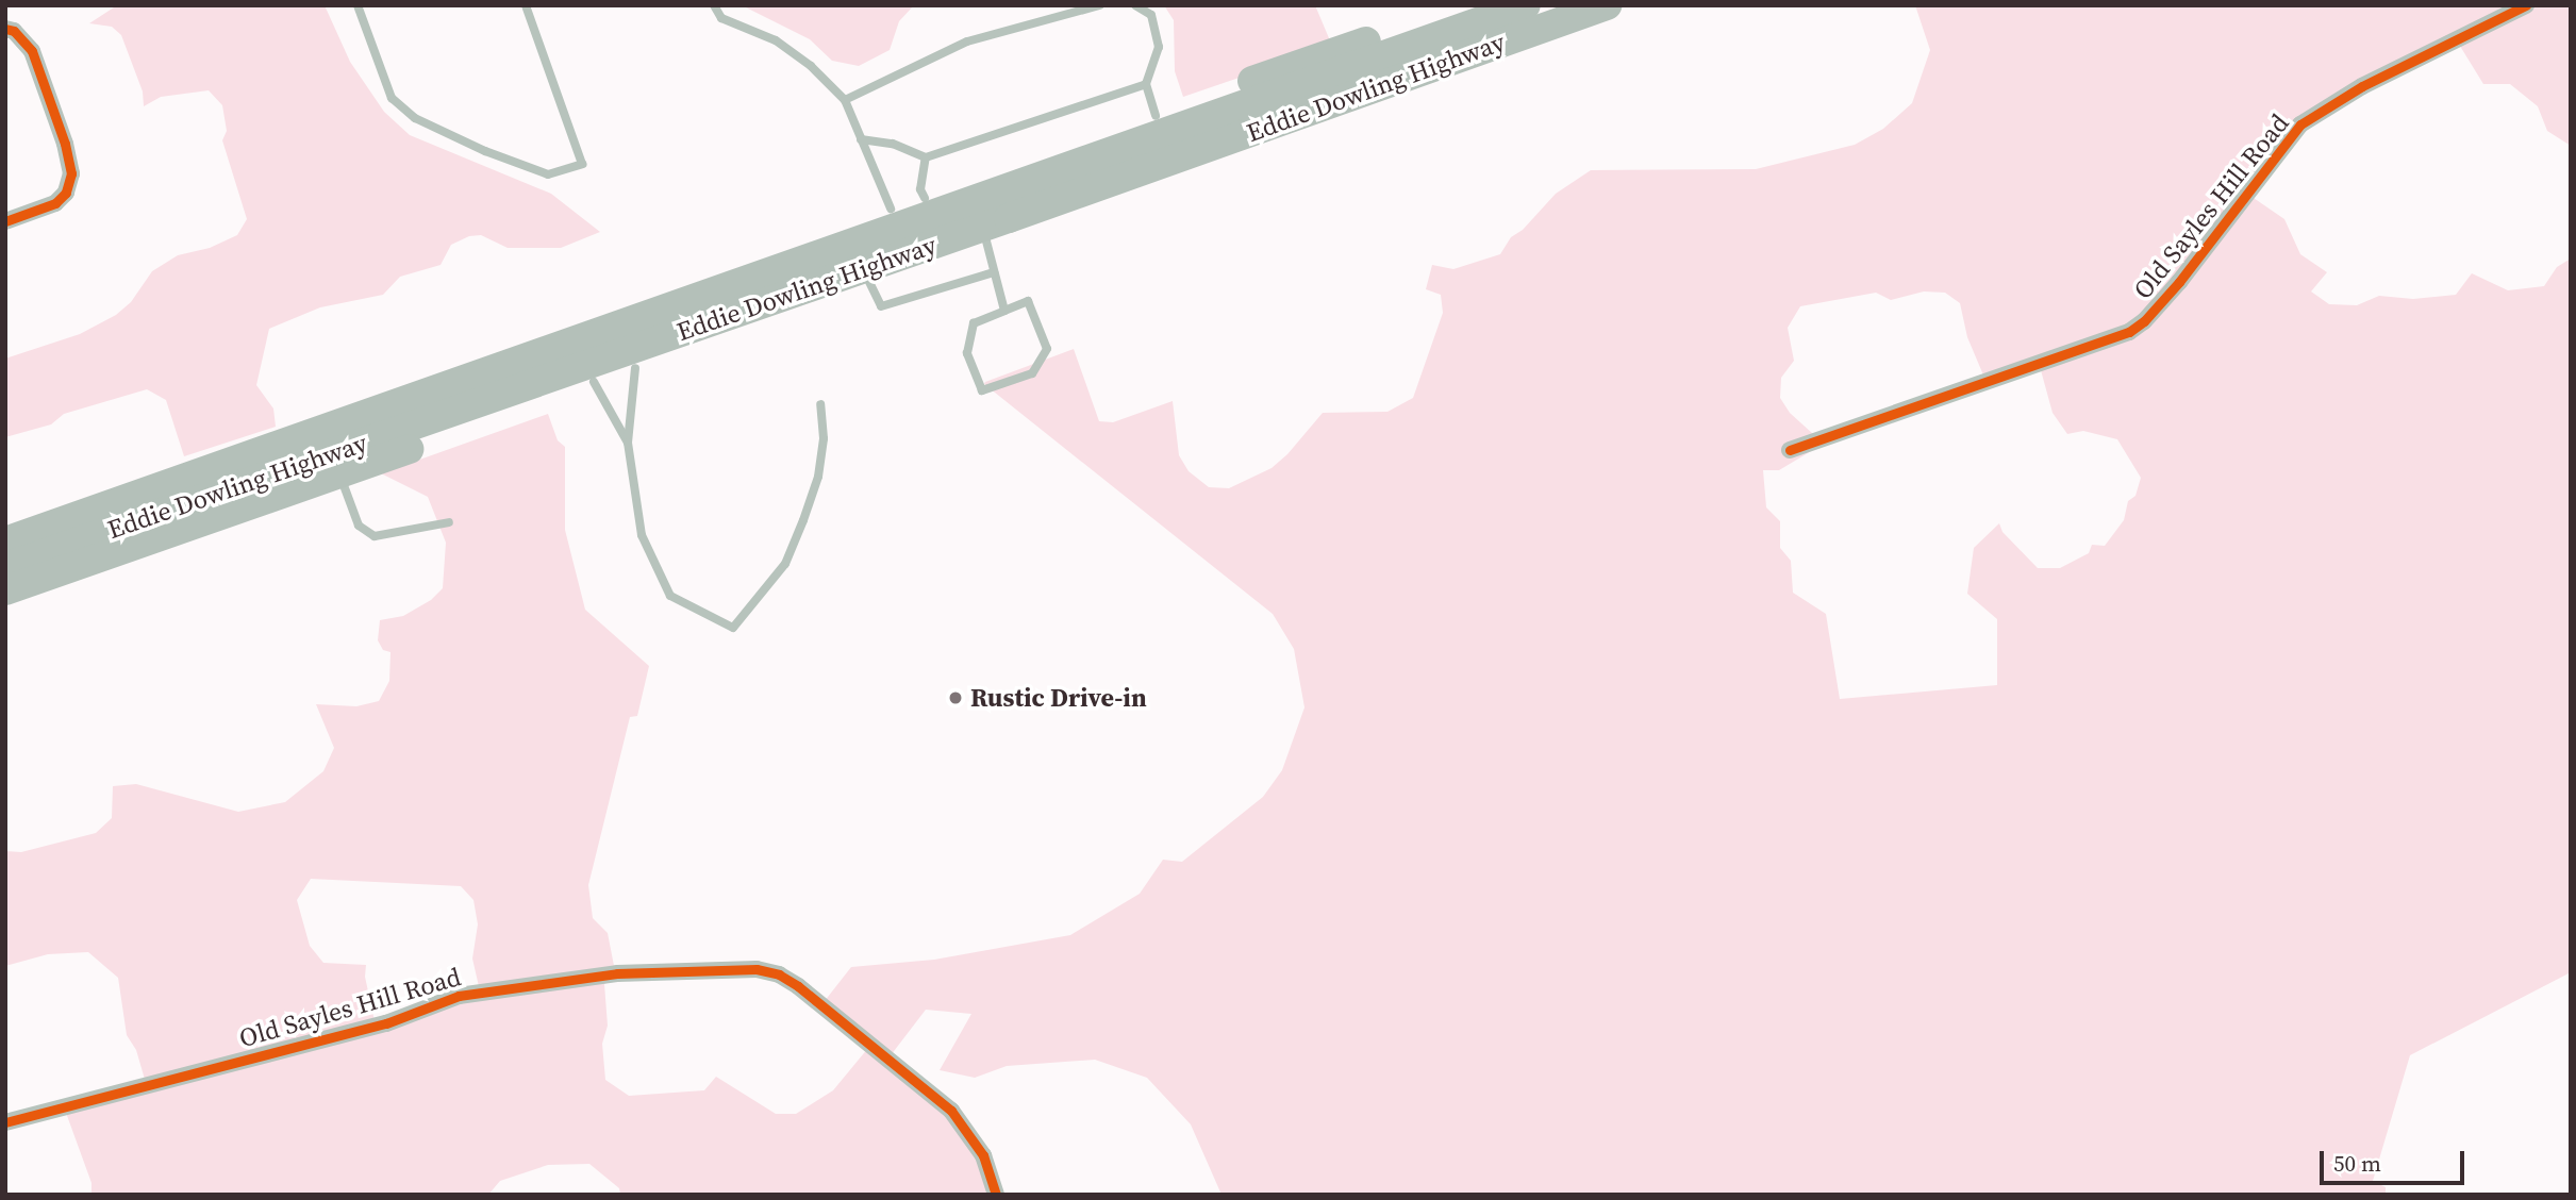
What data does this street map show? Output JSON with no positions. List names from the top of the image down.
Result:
{
  "streets": {
    "highway": ["Eddie Dowling Highway"],
    "street": ["Old Sayles Hill Road"]
  },
  "places": ["Rustic Drive-in"],
  "scale_bar": "50 m"
}
